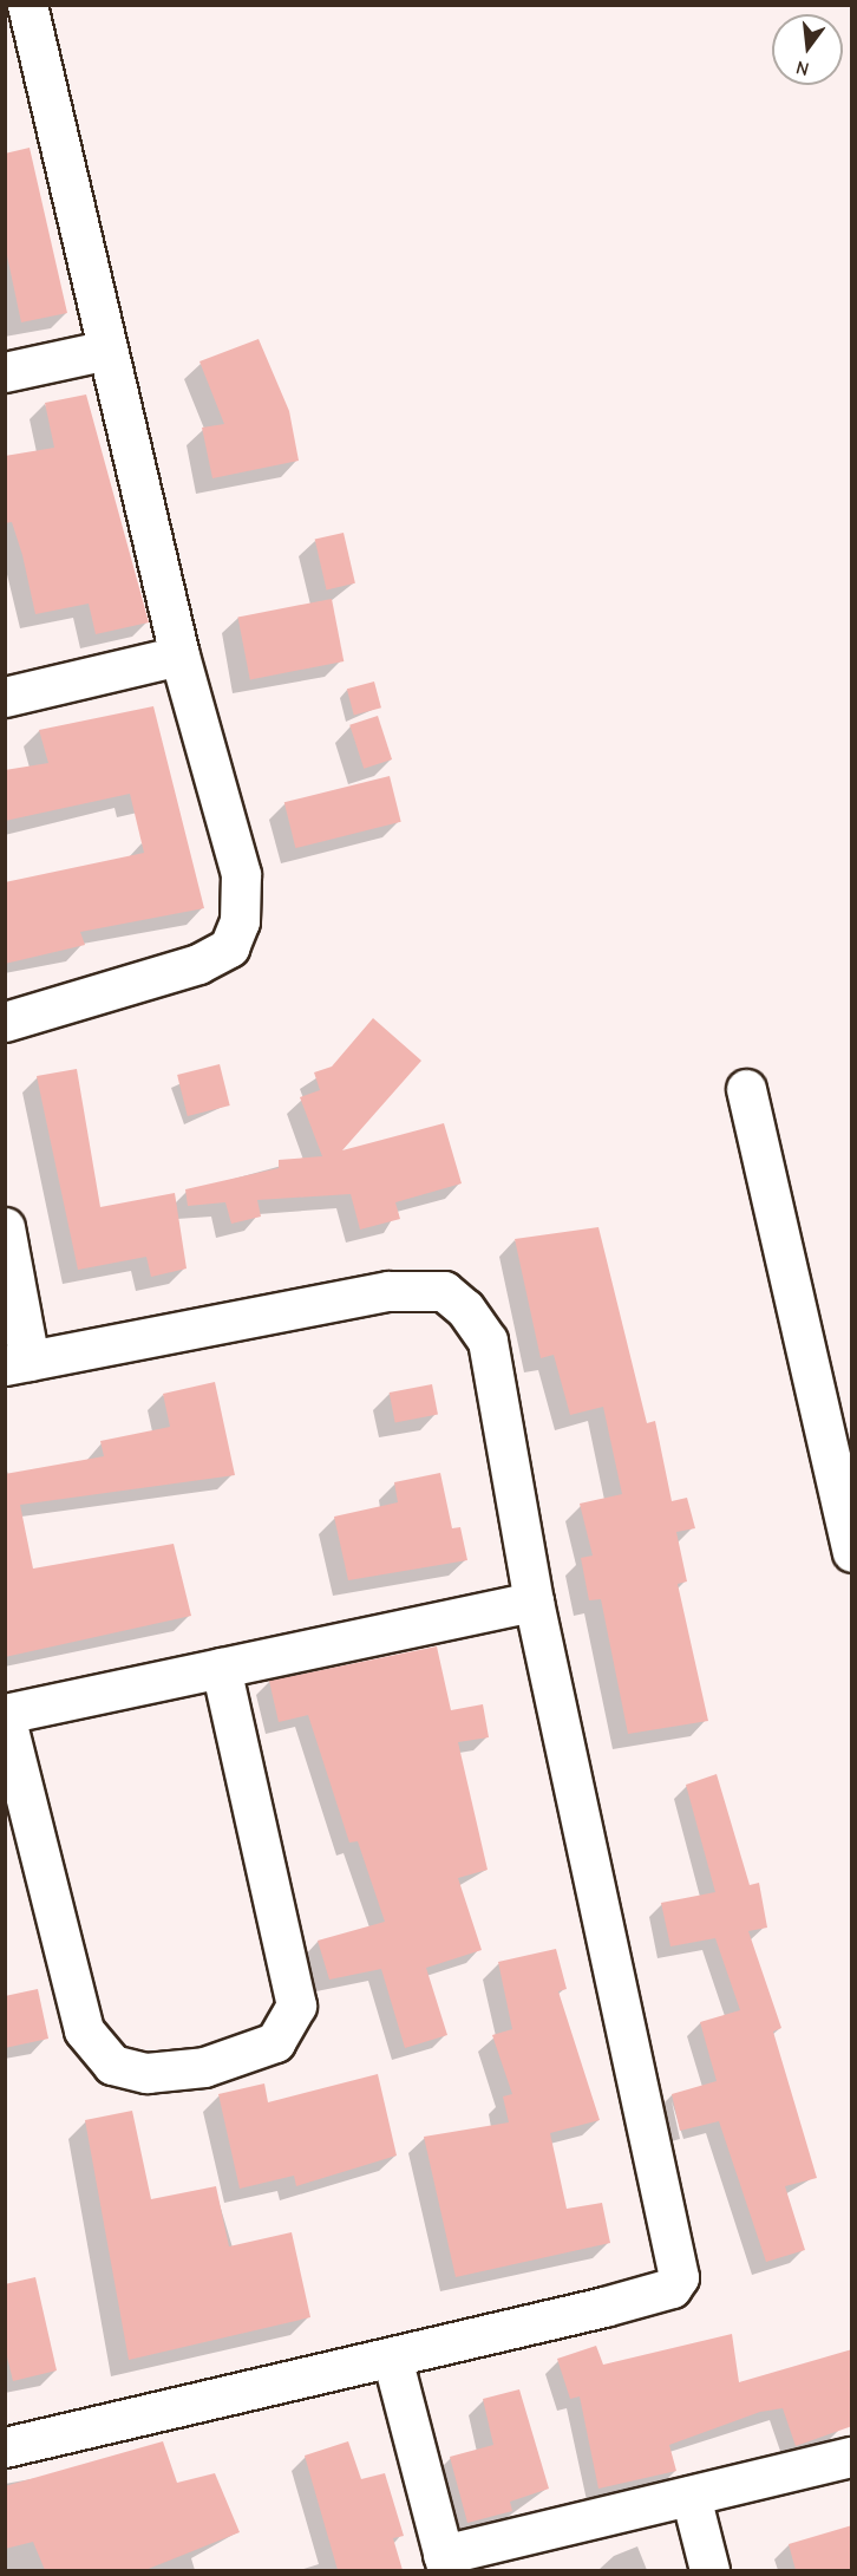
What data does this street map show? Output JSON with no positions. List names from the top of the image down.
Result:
{
  "north": "bottom"
}
